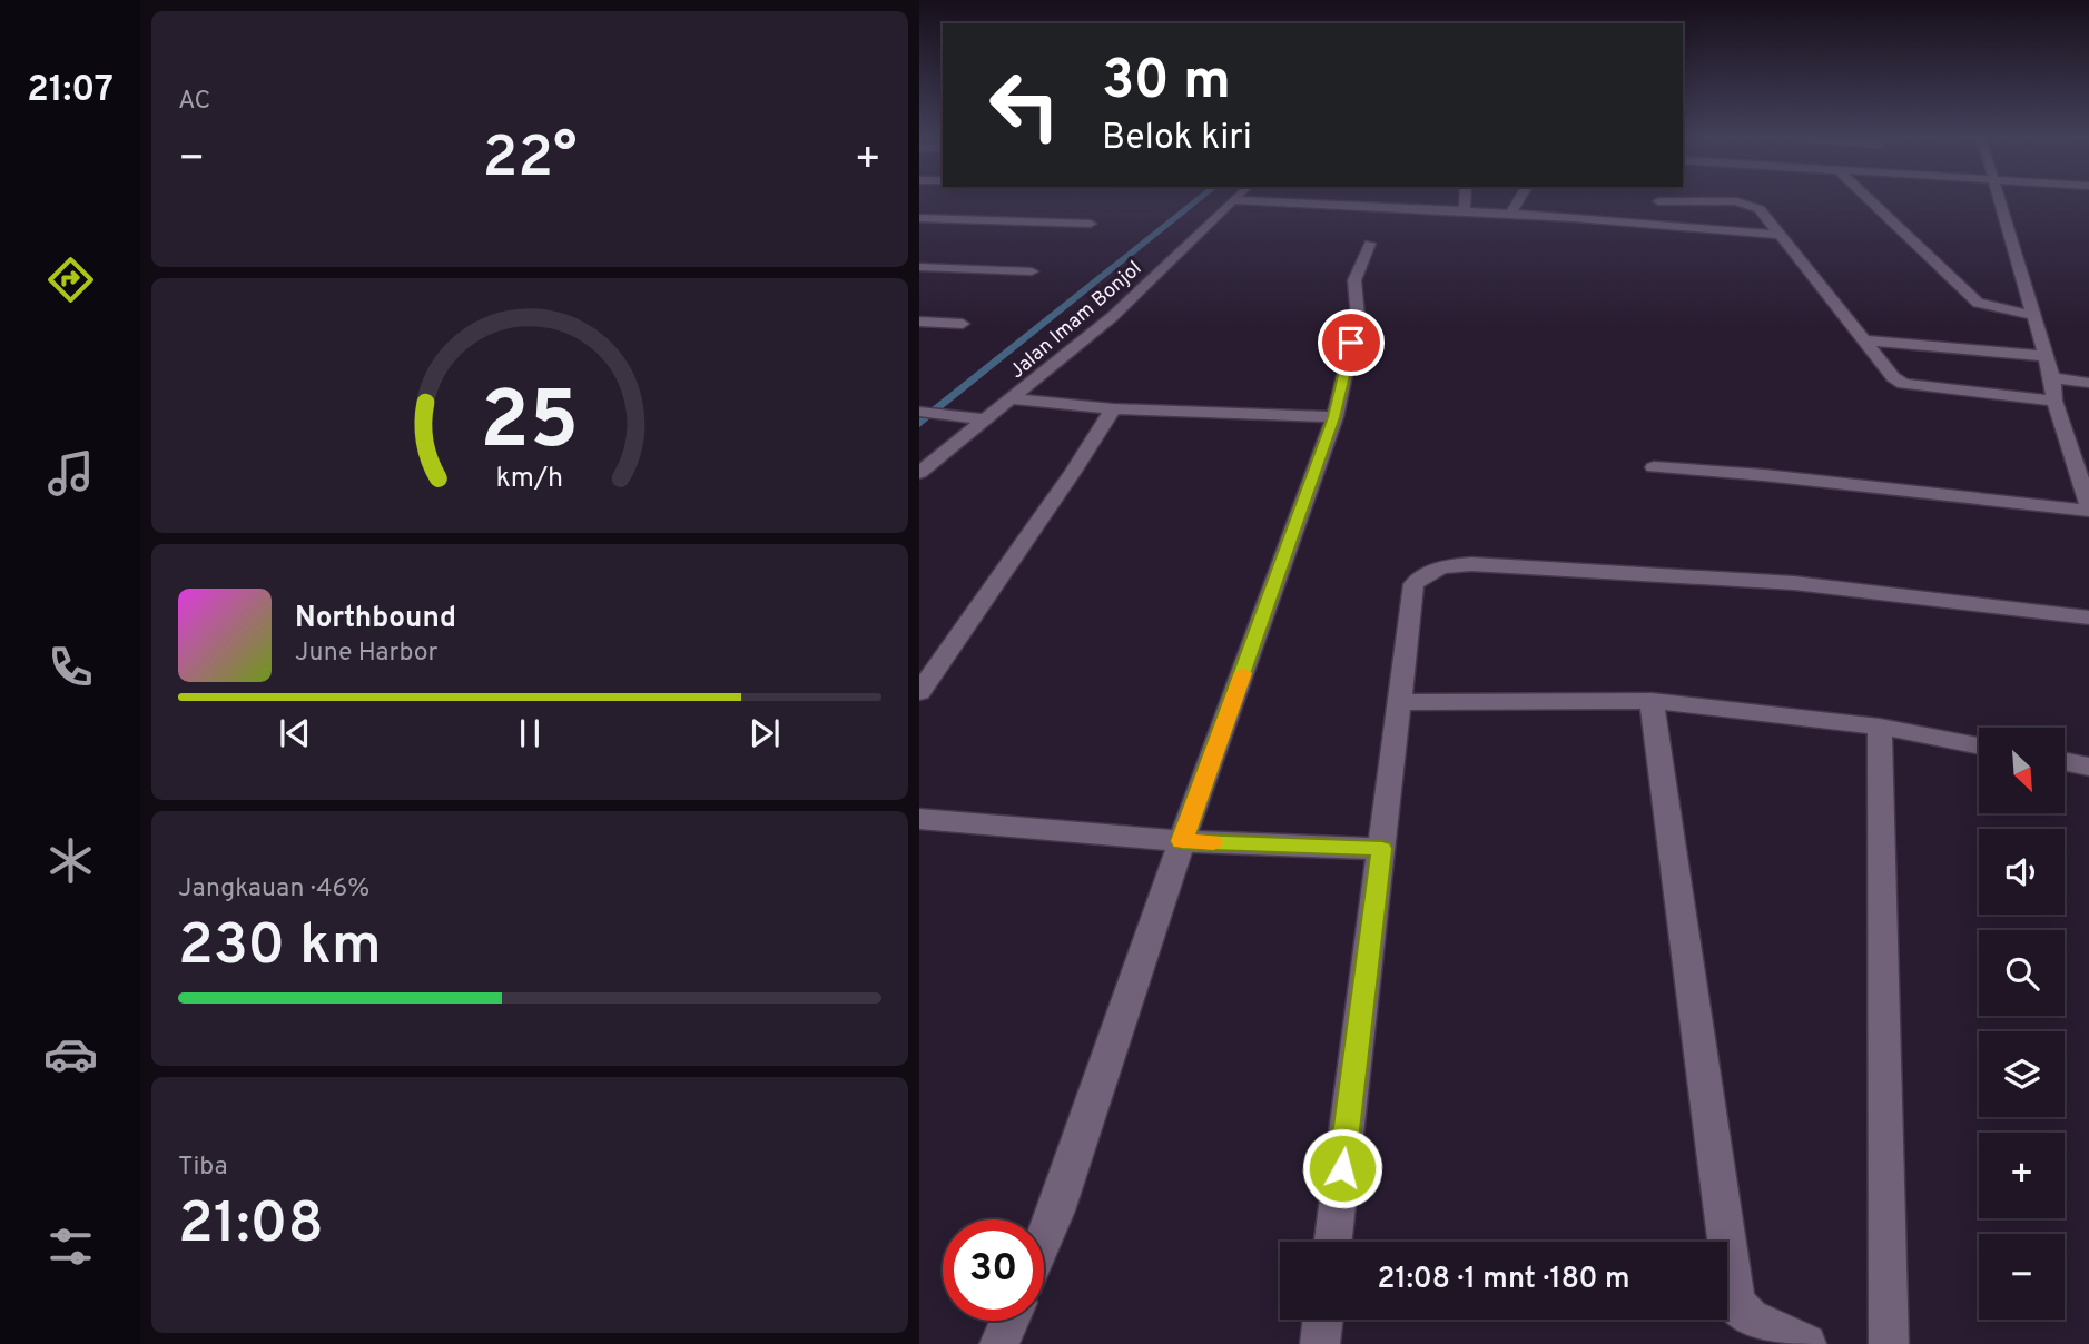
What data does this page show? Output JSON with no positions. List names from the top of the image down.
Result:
{
  "streets": {
    "street": ["Jalan Imam Bonjol"]
  },
  "north": "bottom right",
  "page": {
    "tabs": "21:07",
    "tile": [
      "AC",
      ["Jangkauan · 46%", "230 km"],
      ["Tiba", "21:08"]
    ],
    "turn": ["30 m", "Belok kiri"],
    "heat": ["−", "22°", "+"],
    "song": ["Northbound", "June Harbor"],
    "map_buttons": ["+", "−"],
    "limit": "30",
    "trip": "21:08 · 1 mnt · 180 m",
    "gauge": ["25", "km/h"]
  }
}
